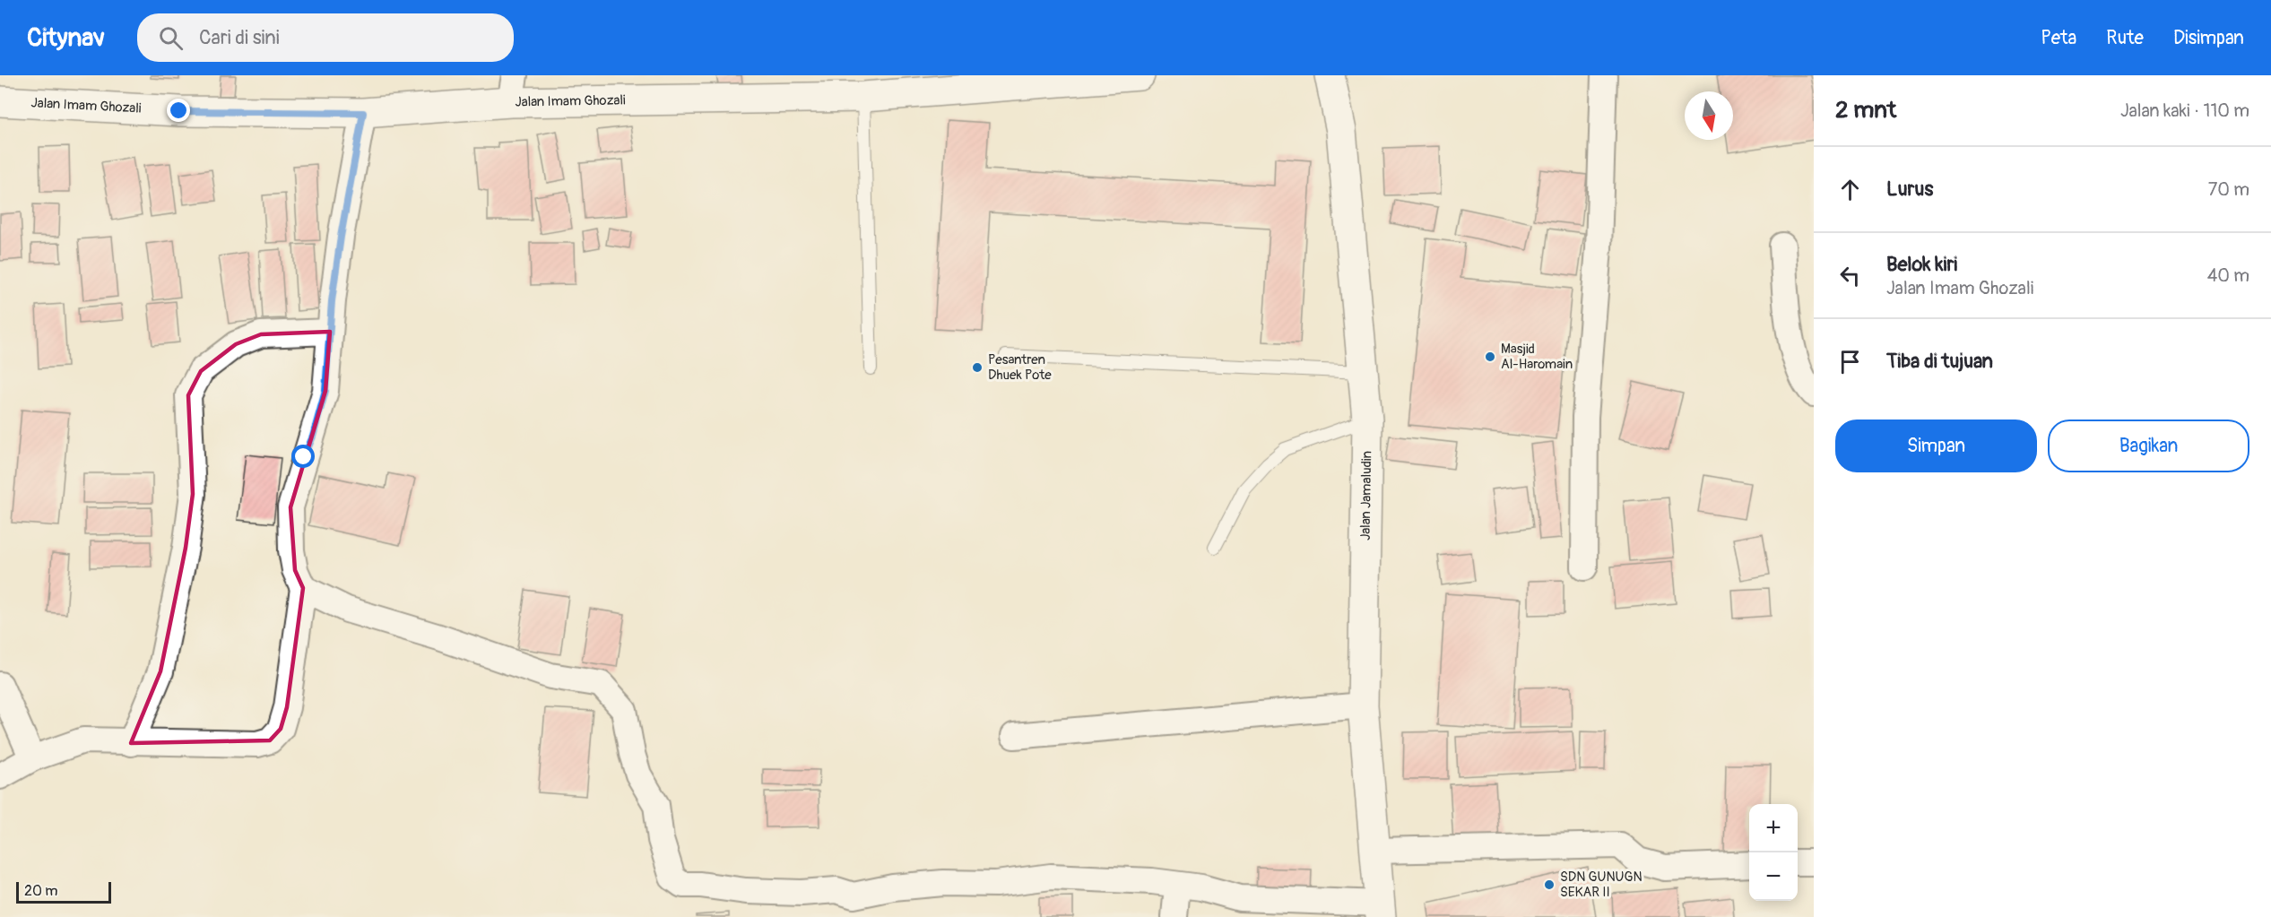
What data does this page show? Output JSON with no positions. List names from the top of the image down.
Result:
{
  "streets": {
    "street": ["Jalan Imam Ghozali", "Jalan Jamaludin"]
  },
  "places": ["Masjid Al-Haromain", "Pesantren Dhuek Pote", "SDN GUNUGN SEKAR II"],
  "scale_bar": "20 m",
  "north": "bottom",
  "page": {
    "header": "Citynav",
    "search": "Cari di sini",
    "nav": ["Peta", "Rute", "Disimpan"],
    "heading": ["2 mnt", "Jalan kaki · 110 m"],
    "list": [
      ["Lurus", "70 m"],
      ["Belok kiri", "Jalan Imam Ghozali", "40 m"],
      "Tiba di tujuan"
    ],
    "buttons": ["Simpan", "Bagikan"],
    "map_buttons": ["+", "−"],
    "scale": "20 m"
  }
}
